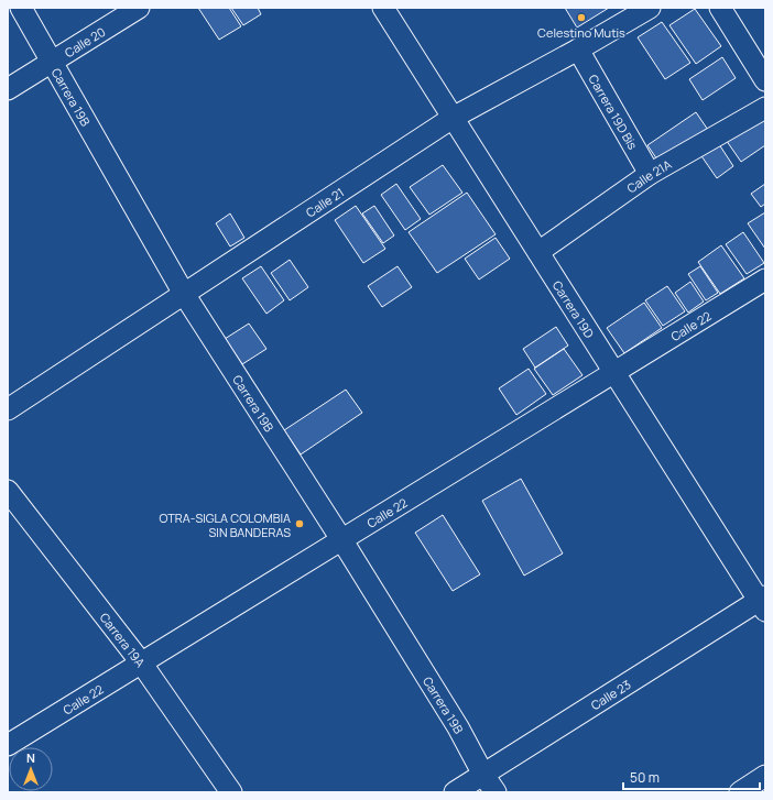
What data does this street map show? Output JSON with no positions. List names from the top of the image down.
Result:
{
  "streets": {
    "street": [
      "Calle 20",
      "Carrera 19B",
      "Carrera 19D Bis",
      "Calle 21A",
      "Calle 21",
      "Carrera 19D",
      "Calle 22",
      "Carrera 19A",
      "Calle 23"
    ]
  },
  "crossings": [
    ["Calle 20", "Carrera 19B"],
    ["Carrera 19B", "Calle 21"],
    ["Carrera 19B", "Calle 22"],
    ["Carrera 19B", "Calle 23"],
    ["Carrera 19D Bis", "Calle 21A"],
    ["Carrera 19D Bis", "Calle 21"],
    ["Calle 21A", "Carrera 19D"],
    ["Calle 21", "Carrera 19D"],
    ["Carrera 19D", "Calle 22"],
    ["Carrera 19D", "Calle 23"],
    ["Calle 22", "Carrera 19A"]
  ],
  "places": ["Celestino Mutis", "OTRA-SIGLA COLOMBIA SIN BANDERAS"],
  "scale_bar": "50 m",
  "north": "top"
}
